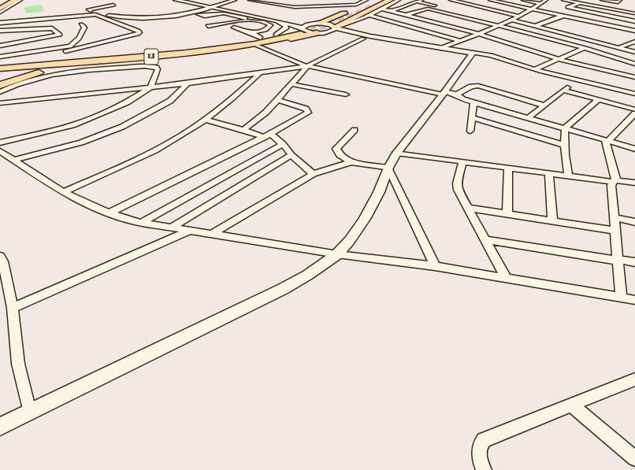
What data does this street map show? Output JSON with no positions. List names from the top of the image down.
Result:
{
  "streets": {
    "highway": ["X3"]
  }
}
